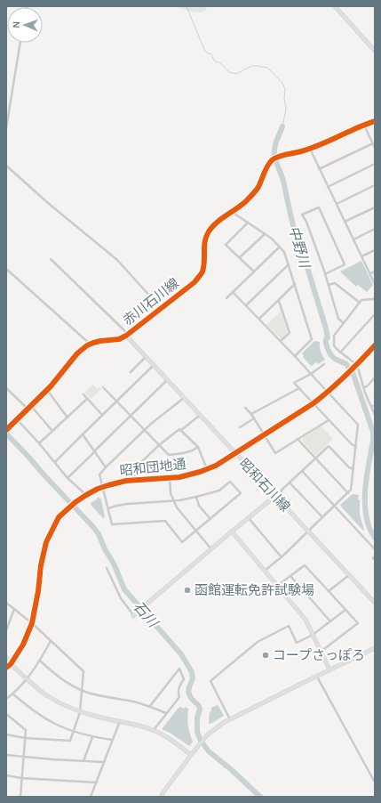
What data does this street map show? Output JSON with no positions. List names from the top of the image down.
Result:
{
  "streets": {
    "street": ["赤川石川線", "昭和団地通", "昭和石川線"]
  },
  "crossings": [
    ["赤川石川線", "昭和石川線"],
    ["昭和団地通", "昭和石川線"]
  ],
  "water": ["中野川", "石川"],
  "places": ["函館運転免許試験場", "コープさっぽろ"],
  "north": "left"
}
